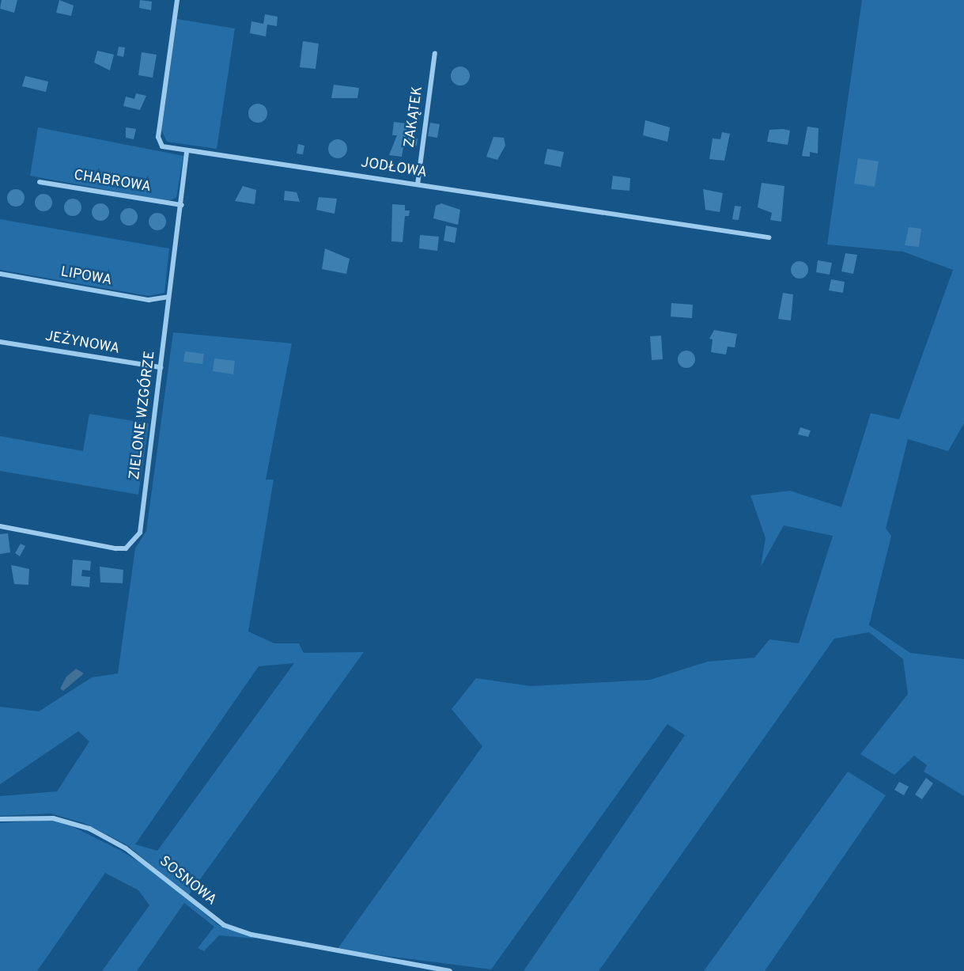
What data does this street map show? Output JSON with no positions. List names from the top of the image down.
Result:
{
  "streets": {
    "street": [
      "ZAKĄTEK",
      "JODŁOWA",
      "CHABROWA",
      "LIPOWA",
      "JEŻYNOWA",
      "ZIELONE WZGÓRZE",
      "SOSNOWA"
    ]
  },
  "crossings": [
    ["ZAKĄTEK", "JODŁOWA"],
    ["JODŁOWA", "ZIELONE WZGÓRZE"],
    ["CHABROWA", "ZIELONE WZGÓRZE"],
    ["LIPOWA", "ZIELONE WZGÓRZE"],
    ["JEŻYNOWA", "ZIELONE WZGÓRZE"]
  ]
}
